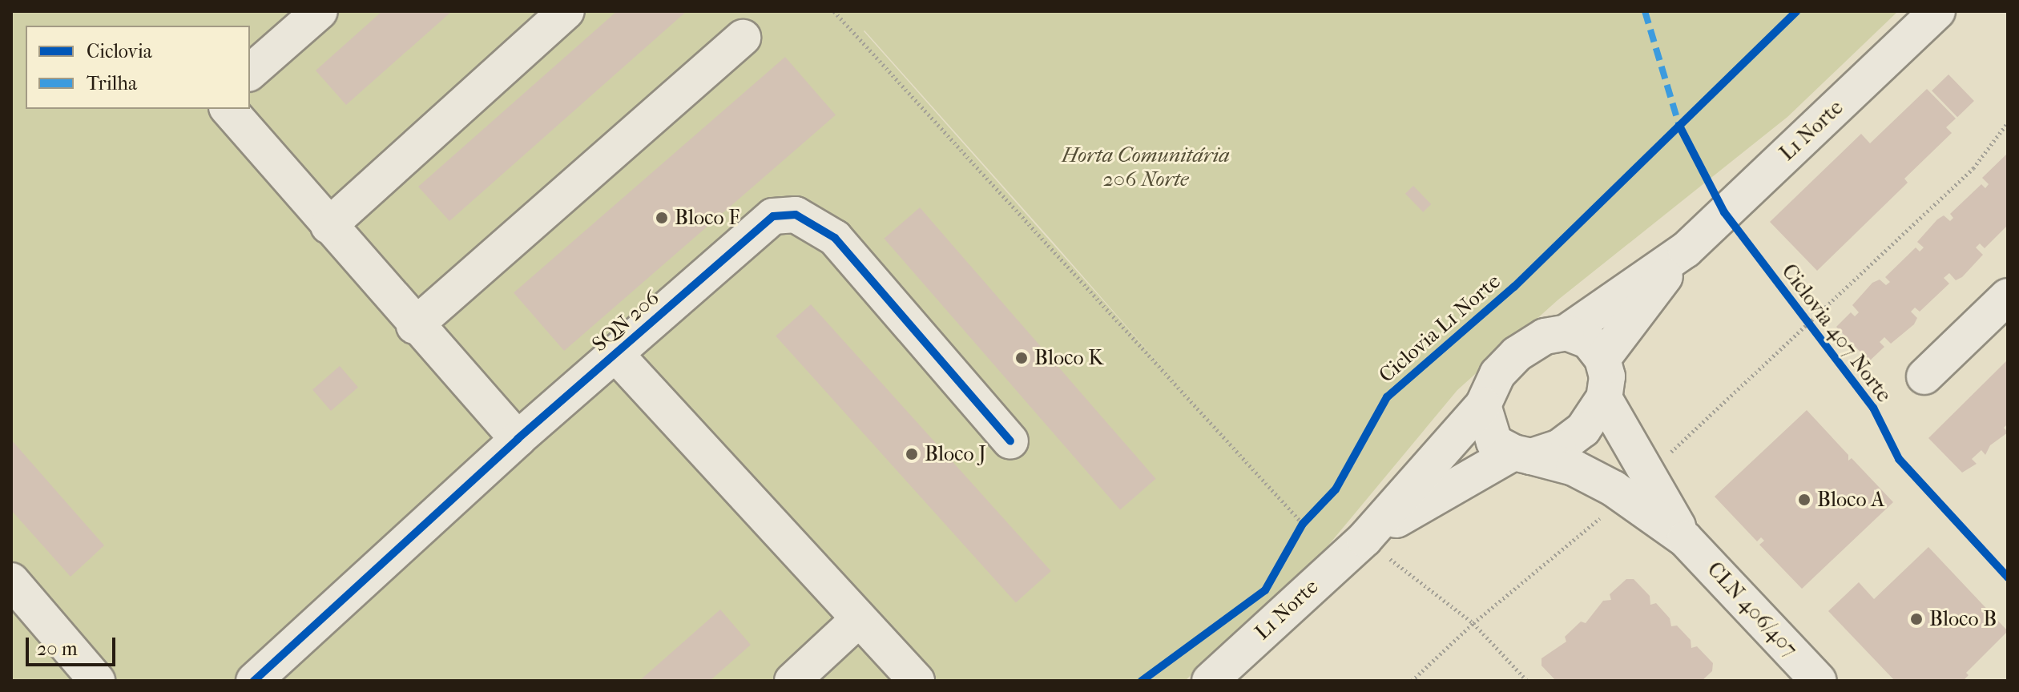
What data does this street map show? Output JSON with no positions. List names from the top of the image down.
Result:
{
  "streets": {
    "street": ["L1 Norte", "SQN 206", "CLN 406/407"],
    "cycle path": ["Ciclovia L1 Norte", "Ciclovia 407 Norte"]
  },
  "crossings": [
    ["L1 Norte", "CLN 406/407"]
  ],
  "parks": ["Horta Comunitária 206 Norte"],
  "places": [
    "Bloco F",
    "Bloco K",
    "Bloco J",
    "Bloco A",
    "Bloco B"
  ],
  "legend": ["Ciclovia", "Trilha"],
  "scale_bar": "20 m"
}
